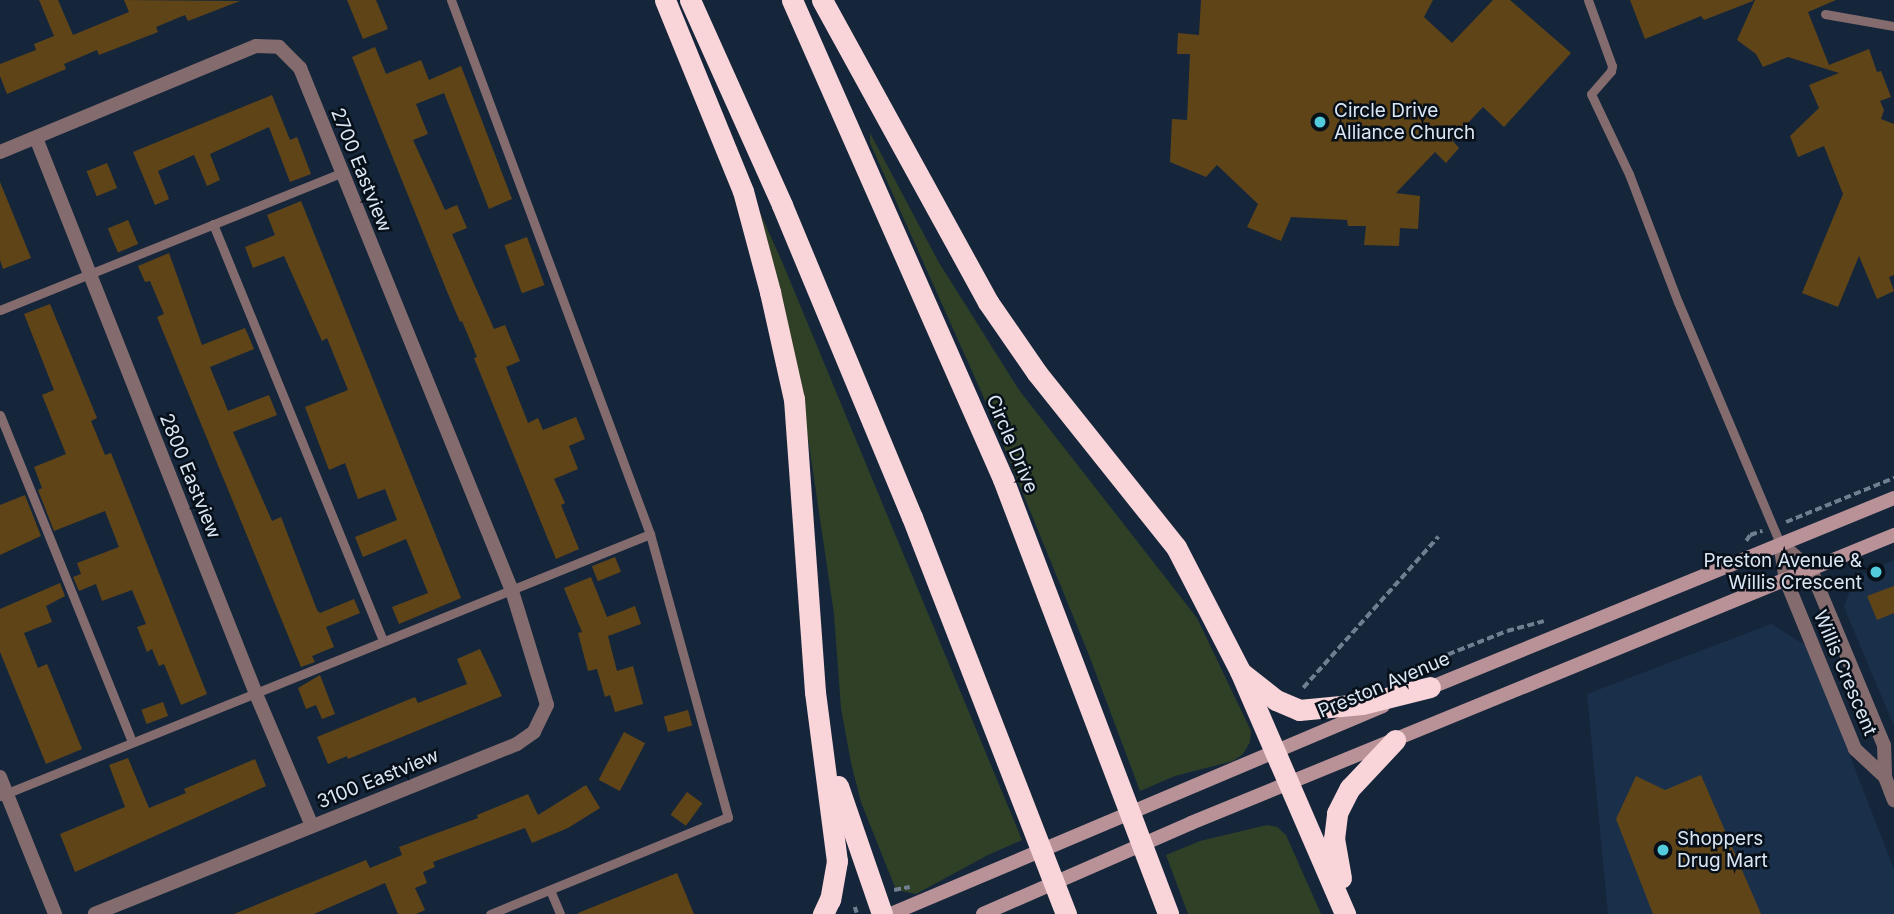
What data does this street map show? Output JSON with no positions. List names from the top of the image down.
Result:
{
  "streets": {
    "highway": ["Circle Drive"],
    "main road": ["Preston Avenue"],
    "street": [
      "2700 Eastview",
      "2800 Eastview",
      "Willis Crescent",
      "3100 Eastview"
    ]
  },
  "crossings": [
    ["2700 Eastview", "2800 Eastview"],
    ["2700 Eastview", "3100 Eastview"],
    ["2800 Eastview", "3100 Eastview"],
    ["Willis Crescent", "Preston Avenue"]
  ],
  "places": ["Circle Drive Alliance Church", "Preston Avenue & Willis Crescent", "Shoppers Drug Mart"]
}
